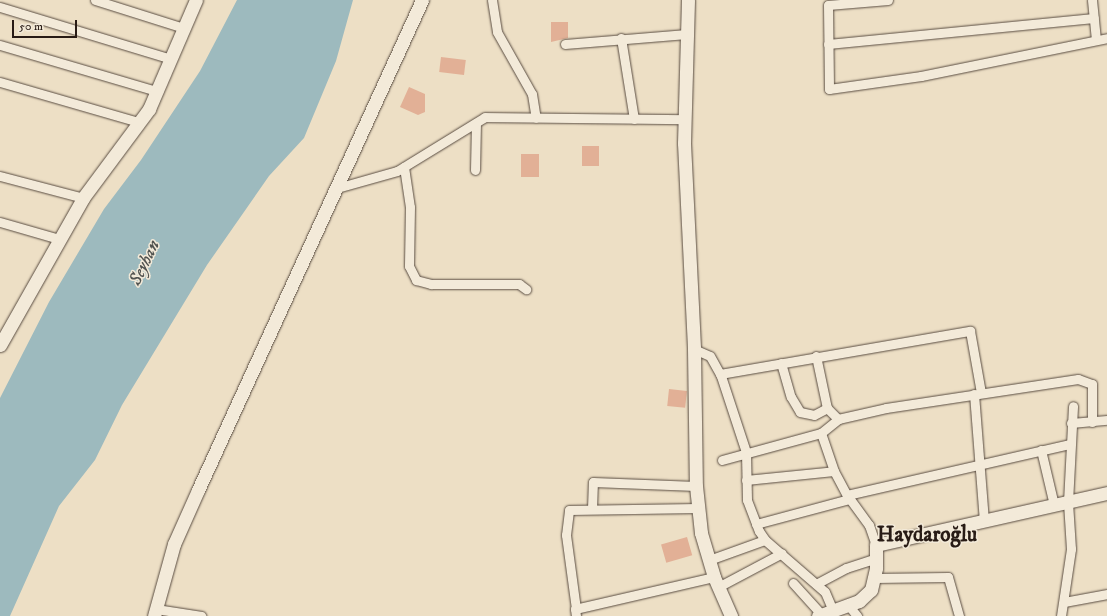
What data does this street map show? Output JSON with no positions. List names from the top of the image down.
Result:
{
  "districts": ["Haydaroğlu"],
  "water": ["Seyhan"],
  "scale_bar": "50 m"
}
